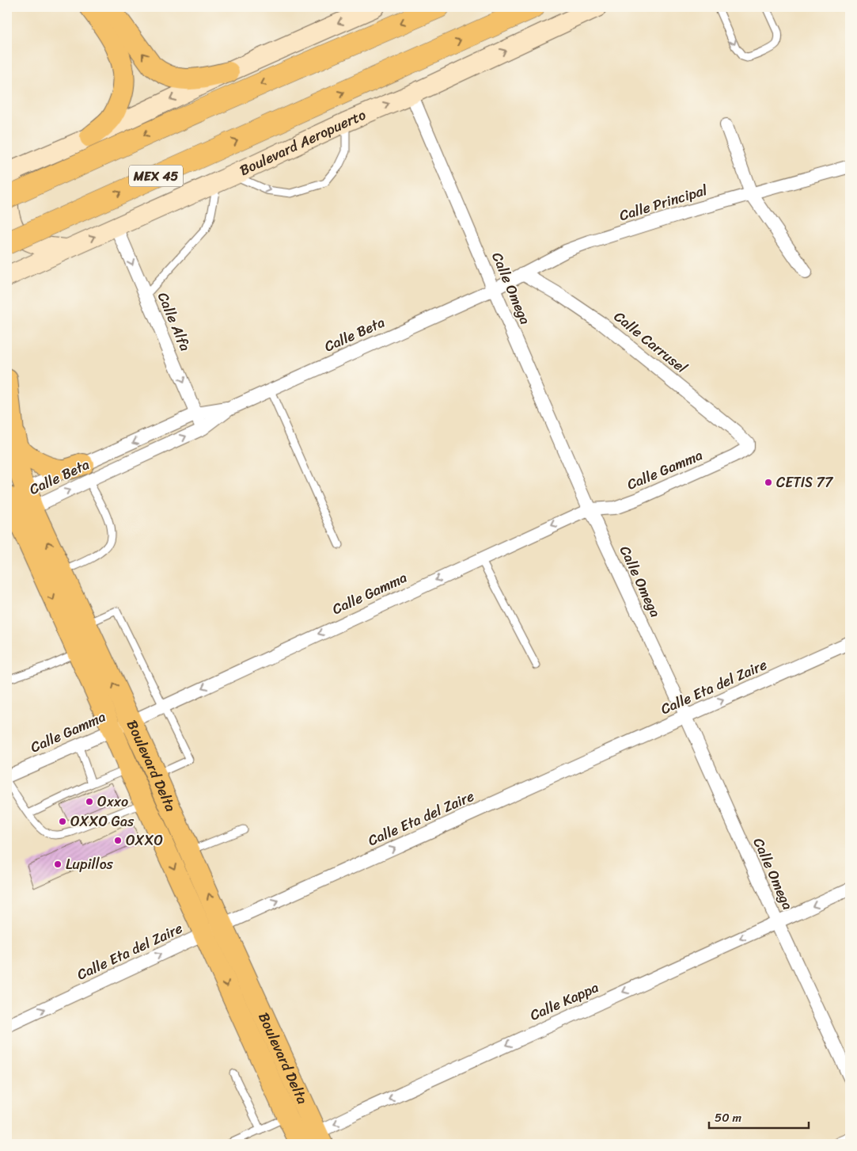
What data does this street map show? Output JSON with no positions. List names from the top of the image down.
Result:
{
  "streets": {
    "highway": ["Boulevard Aeropuerto", "MEX 45"],
    "main road": ["Boulevard Delta"],
    "street": [
      "Calle Principal",
      "Calle Omega",
      "Calle Alfa",
      "Calle Beta",
      "Calle Carrusel",
      "Calle Gamma",
      "Calle Eta del Zaire",
      "Calle Kappa"
    ]
  },
  "crossings": [
    ["Boulevard Aeropuerto", "Calle Omega"],
    ["Boulevard Aeropuerto", "Calle Alfa"],
    ["Calle Principal", "Calle Omega"],
    ["Calle Principal", "Calle Beta"],
    ["Calle Principal", "Calle Carrusel"],
    ["Calle Omega", "Calle Beta"],
    ["Calle Omega", "Calle Gamma"],
    ["Calle Omega", "Calle Eta del Zaire"],
    ["Calle Omega", "Calle Kappa"],
    ["Calle Alfa", "Calle Beta"],
    ["Calle Beta", "Boulevard Delta"],
    ["Calle Carrusel", "Calle Gamma"],
    ["Calle Gamma", "Boulevard Delta"],
    ["Calle Eta del Zaire", "Boulevard Delta"],
    ["Boulevard Delta", "Calle Kappa"]
  ],
  "one_way": [
    "Calle Alfa",
    "Calle Gamma",
    "Calle Eta del Zaire",
    "Calle Kappa"
  ],
  "places": [
    "CETIS 77",
    "Oxxo",
    "OXXO Gas",
    "OXXO",
    "Lupillos"
  ],
  "scale_bar": "50 m"
}
